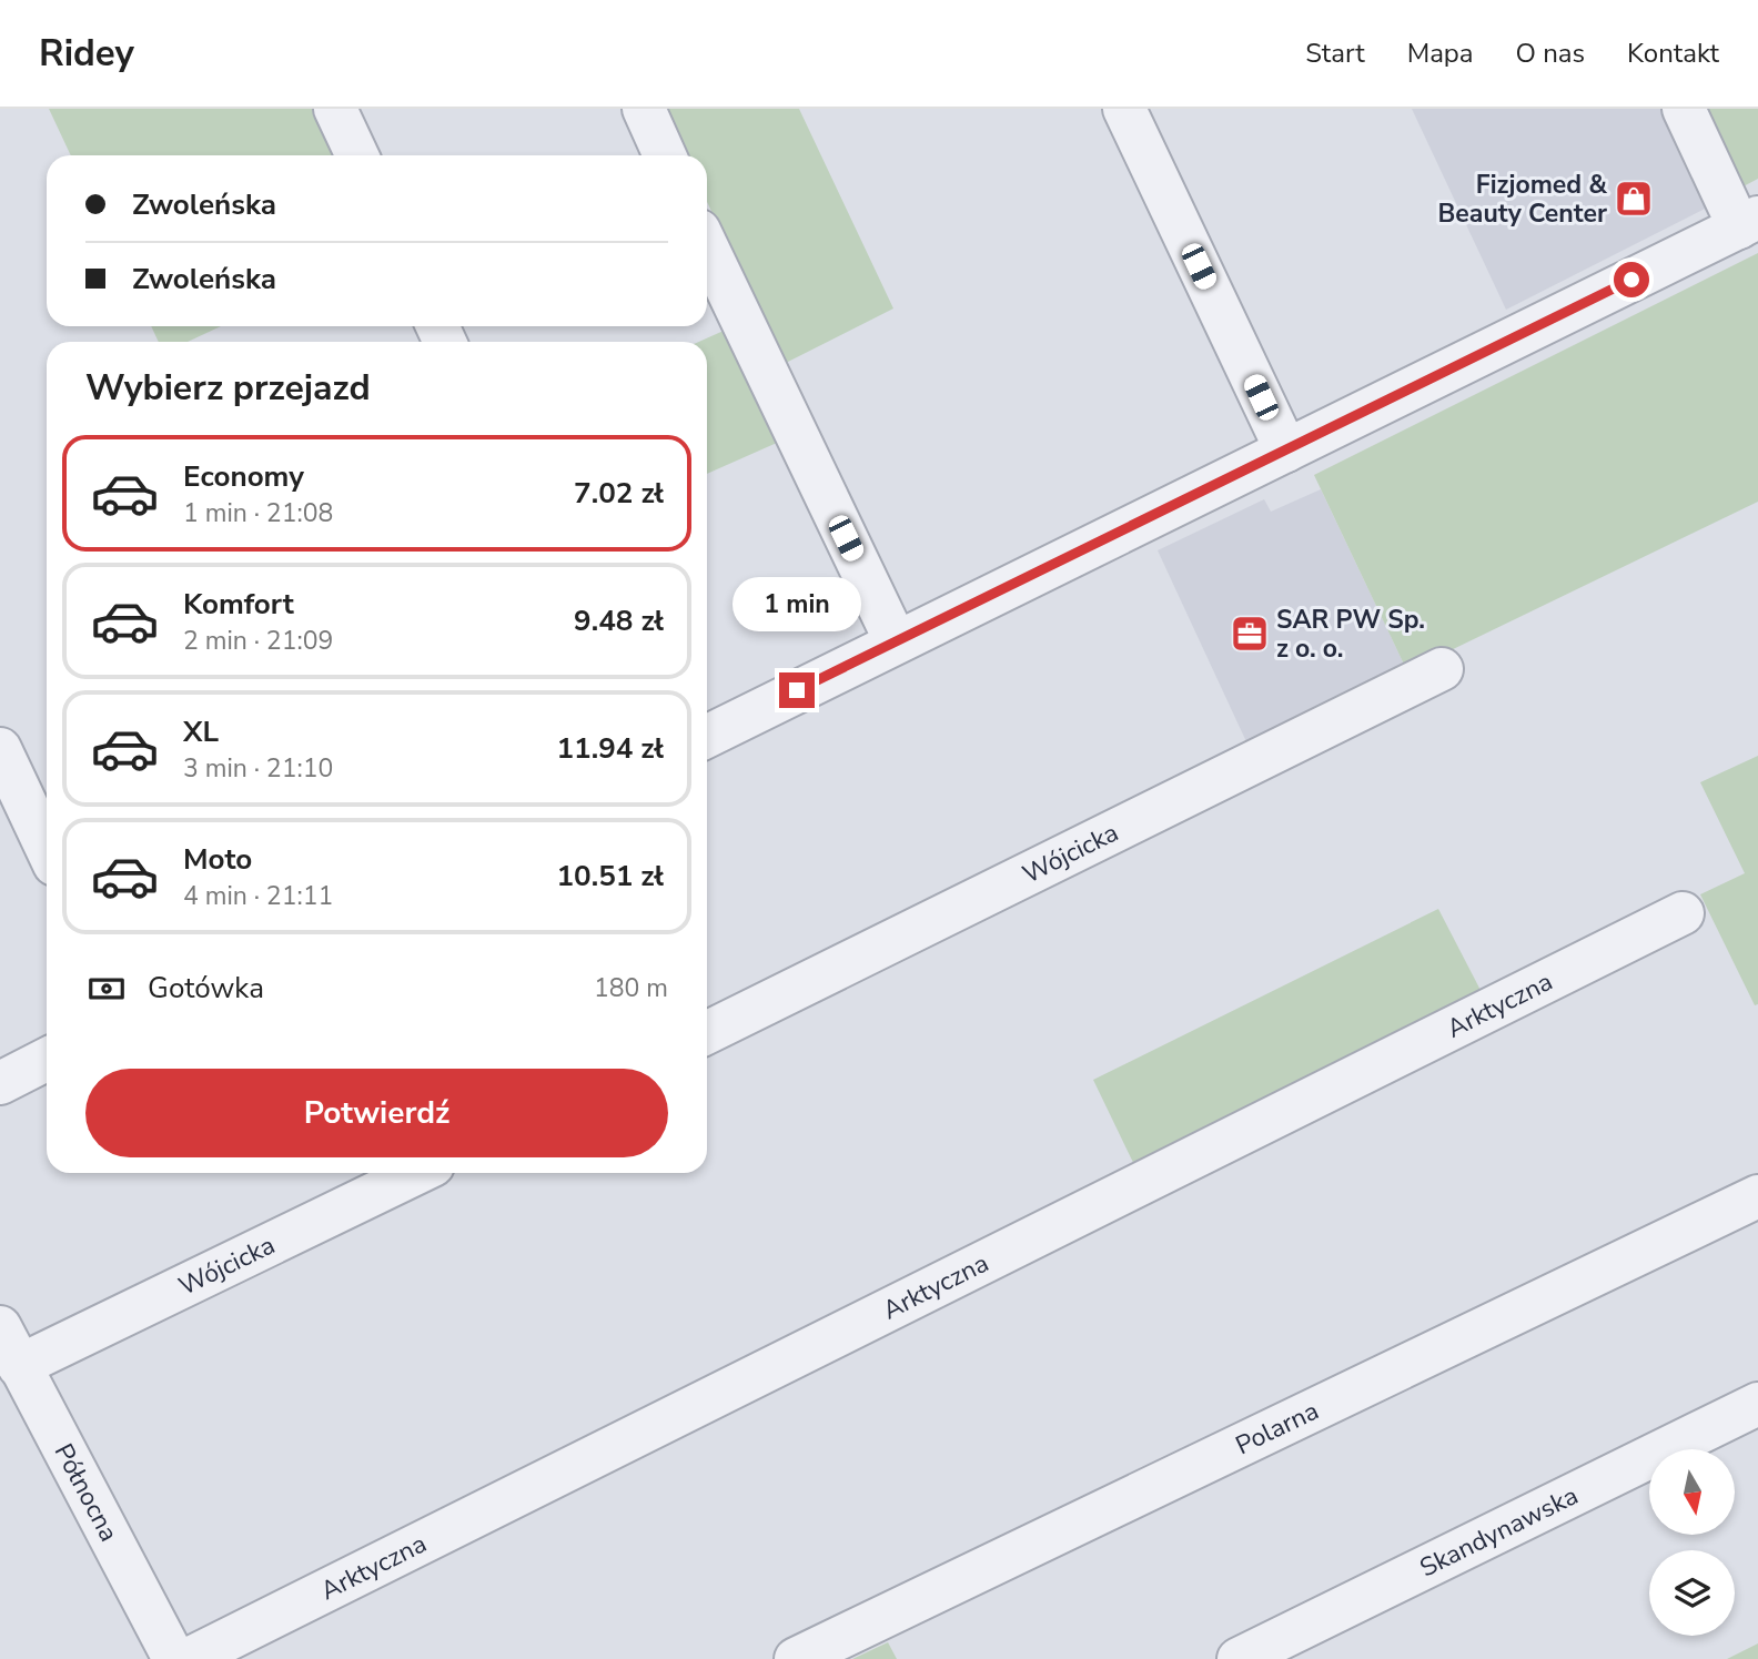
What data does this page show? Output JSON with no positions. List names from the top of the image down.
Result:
{
  "streets": {
    "street": [
      "Wójcicka",
      "Arktyczna",
      "Polarna",
      "Północna",
      "Skandynawska"
    ]
  },
  "crossings": [
    ["Wójcicka", "Północna"]
  ],
  "places": {
    "shop": ["Fizjomed & Beauty Center"],
    "office": ["SAR PW Sp. z o. o."]
  },
  "north": "bottom",
  "page": {
    "header": "Ridey",
    "nav": [
      "Start",
      "Mapa",
      "O nas",
      "Kontakt"
    ],
    "banner": ["Zwoleńska", "Zwoleńska"],
    "heading": "Wybierz przejazd",
    "list": [
      {
        "name": "Economy",
        "note": "1 min · 21:08",
        "value": "7.02 zł"
      },
      {
        "name": "Komfort",
        "note": "2 min · 21:09",
        "value": "9.48 zł"
      },
      {
        "name": "XL",
        "note": "3 min · 21:10",
        "value": "11.94 zł"
      },
      {
        "name": "Moto",
        "note": "4 min · 21:11",
        "value": "10.51 zł"
      }
    ],
    "bubble": "1 min",
    "pay": ["Gotówka", "180 m"],
    "buttons": "Potwierdź"
  }
}
